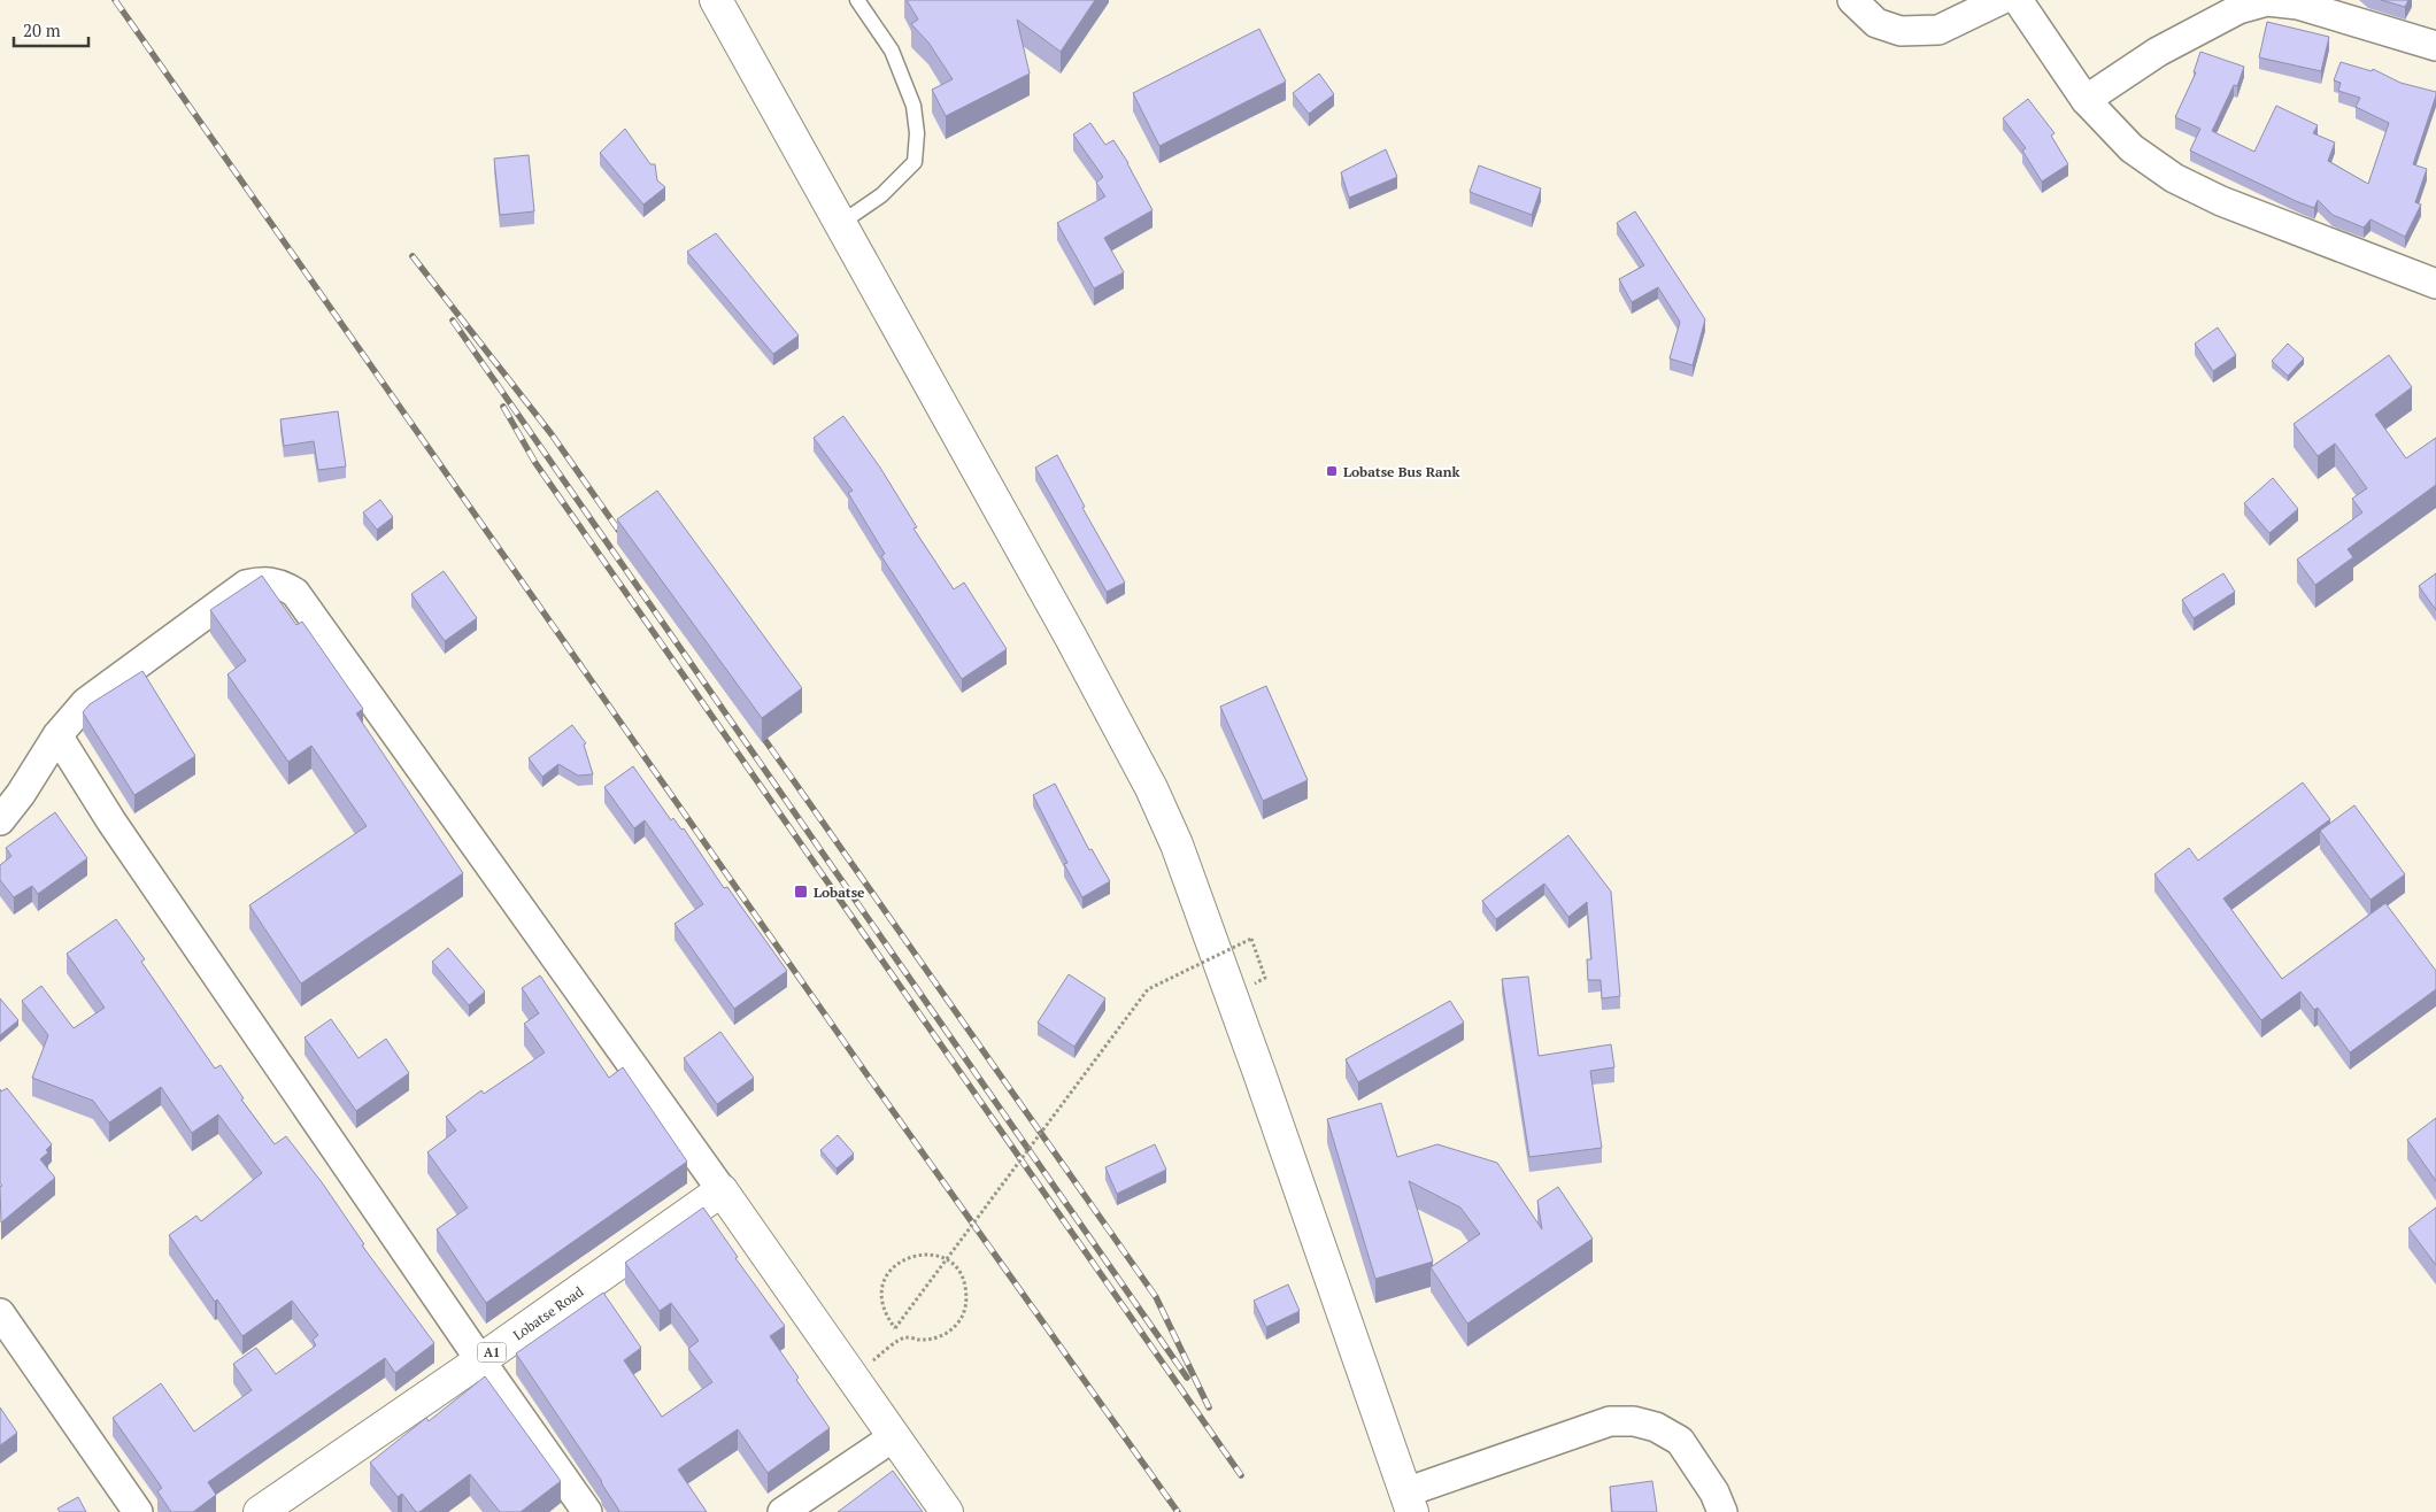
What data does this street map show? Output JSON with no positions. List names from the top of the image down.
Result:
{
  "streets": {
    "main road": ["Lobatse Road", "A1"]
  },
  "places": {
    "transit": ["Lobatse Bus Rank", "Lobatse"]
  },
  "scale_bar": "20 m"
}
